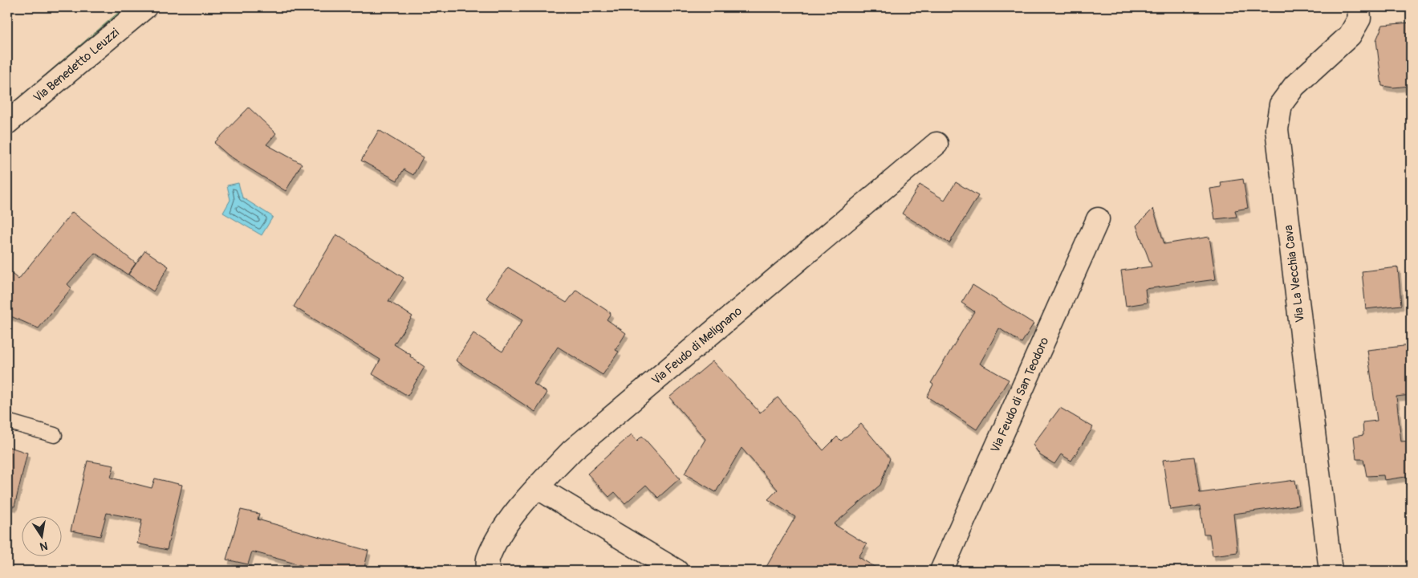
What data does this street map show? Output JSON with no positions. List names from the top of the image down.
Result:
{
  "streets": {
    "street": [
      "Via Benedetto Leuzzi",
      "Via La Vecchia Cava",
      "Via Feudo di Melignano",
      "Via Feudo di San Teodoro"
    ]
  },
  "north": "bottom"
}
